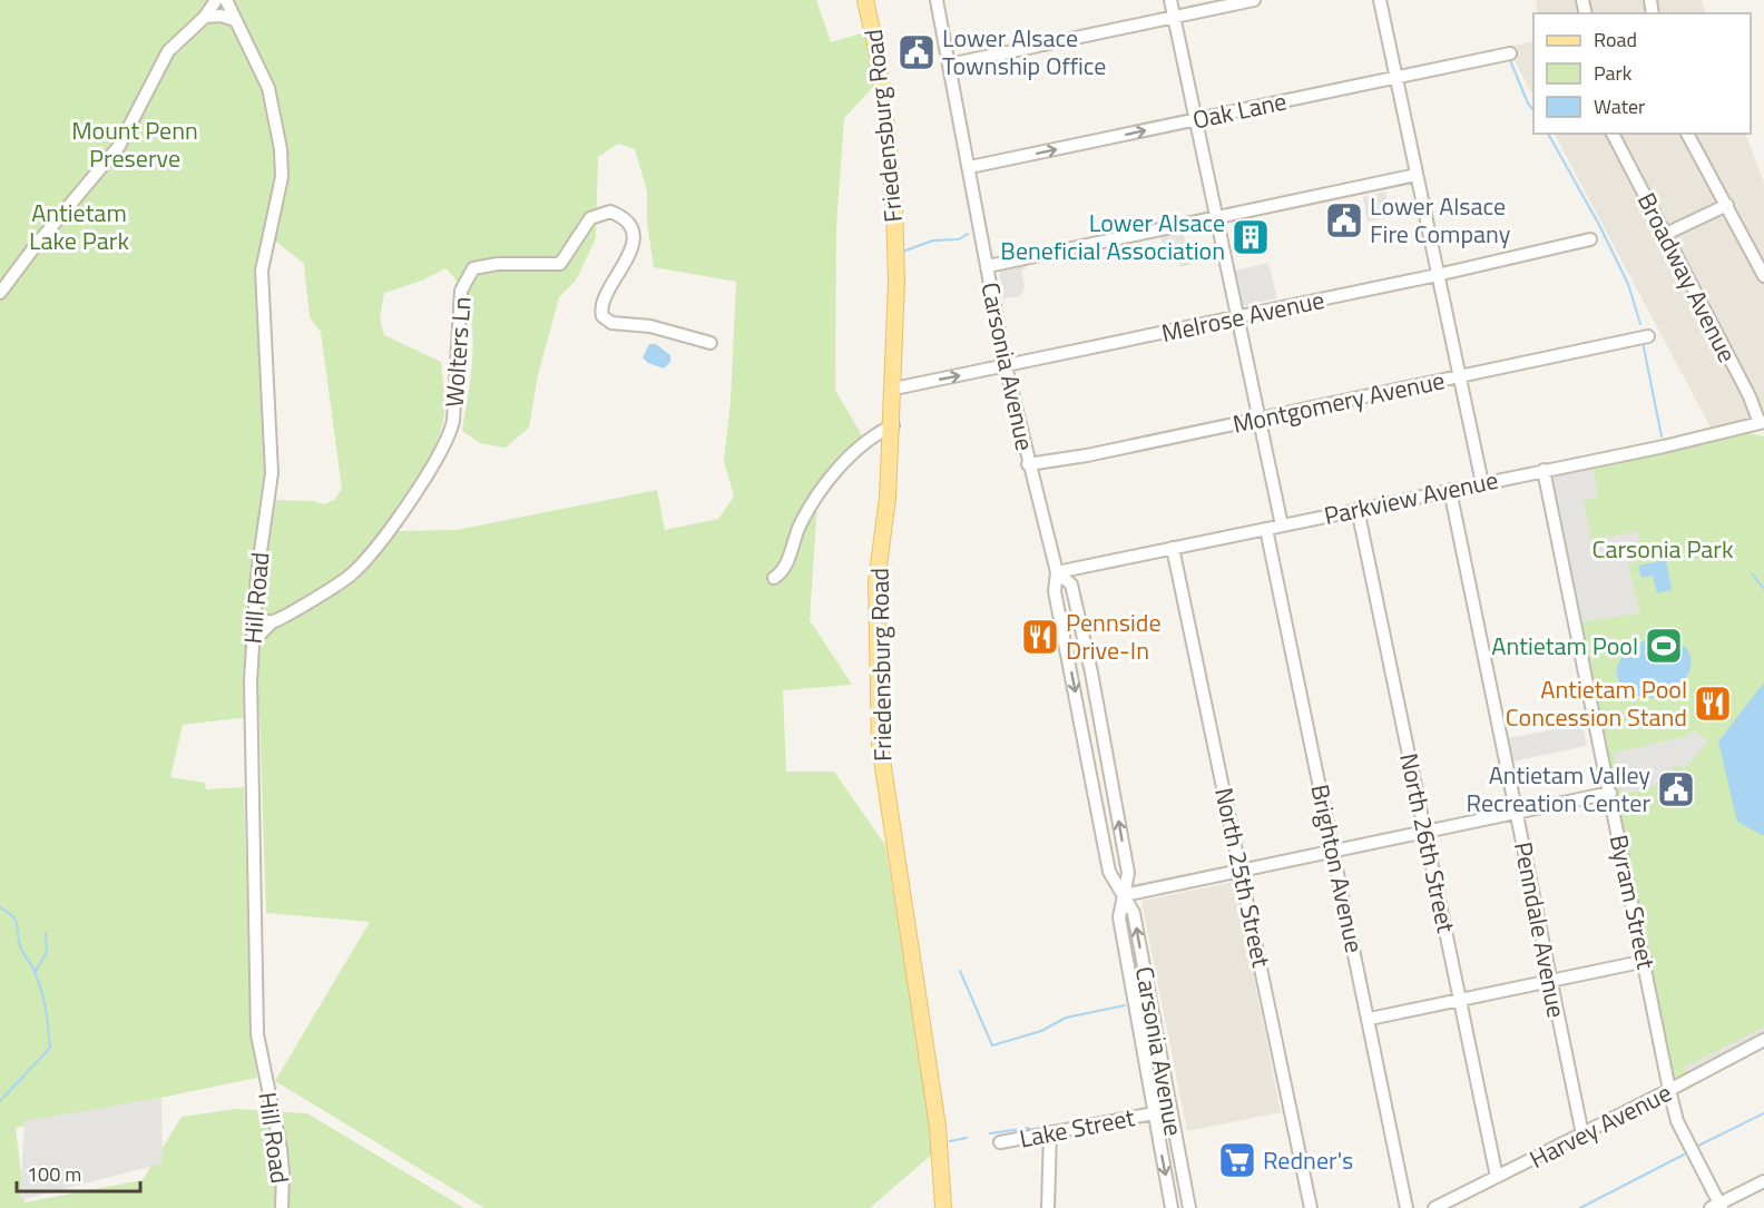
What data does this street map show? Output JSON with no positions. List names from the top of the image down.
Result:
{
  "streets": {
    "main road": ["Friedensburg Road"],
    "street": [
      "Oak Lane",
      "Broadway Avenue",
      "Melrose Avenue",
      "Wolters Ln",
      "Carsonia Avenue",
      "Montgomery Avenue",
      "Parkview Avenue",
      "Hill Road",
      "North 26th Street",
      "Brighton Avenue",
      "North 25th Street",
      "Byram Street",
      "Penndale Avenue",
      "Harvey Avenue",
      "Lake Street"
    ]
  },
  "crossings": [
    ["Oak Lane", "Carsonia Avenue"],
    ["Friedensburg Road", "Melrose Avenue"],
    ["Broadway Avenue", "Parkview Avenue"],
    ["Melrose Avenue", "Carsonia Avenue"],
    ["Carsonia Avenue", "Montgomery Avenue"],
    ["Carsonia Avenue", "Parkview Avenue"],
    ["Carsonia Avenue", "Lake Street"],
    ["Parkview Avenue", "North 26th Street"],
    ["Parkview Avenue", "Brighton Avenue"],
    ["Parkview Avenue", "North 25th Street"],
    ["Parkview Avenue", "Byram Street"],
    ["Parkview Avenue", "Penndale Avenue"],
    ["North 26th Street", "Harvey Avenue"],
    ["Byram Street", "Harvey Avenue"],
    ["Penndale Avenue", "Harvey Avenue"]
  ],
  "parks": ["Mount Penn Preserve", "Antietam Lake Park", "Carsonia Park"],
  "places": {
    "public building": ["Lower Alsace Township Office", "Lower Alsace Fire Company", "Antietam Valley Recreation Center"],
    "building": ["Lower Alsace Beneficial Association"],
    "restaurant": ["Pennside Drive-In", "Antietam Pool Concession Stand"],
    "sports": ["Antietam Pool"],
    "supermarket": ["Redner's"]
  },
  "legend": ["Road", "Park", "Water"],
  "scale_bar": "100 m"
}
